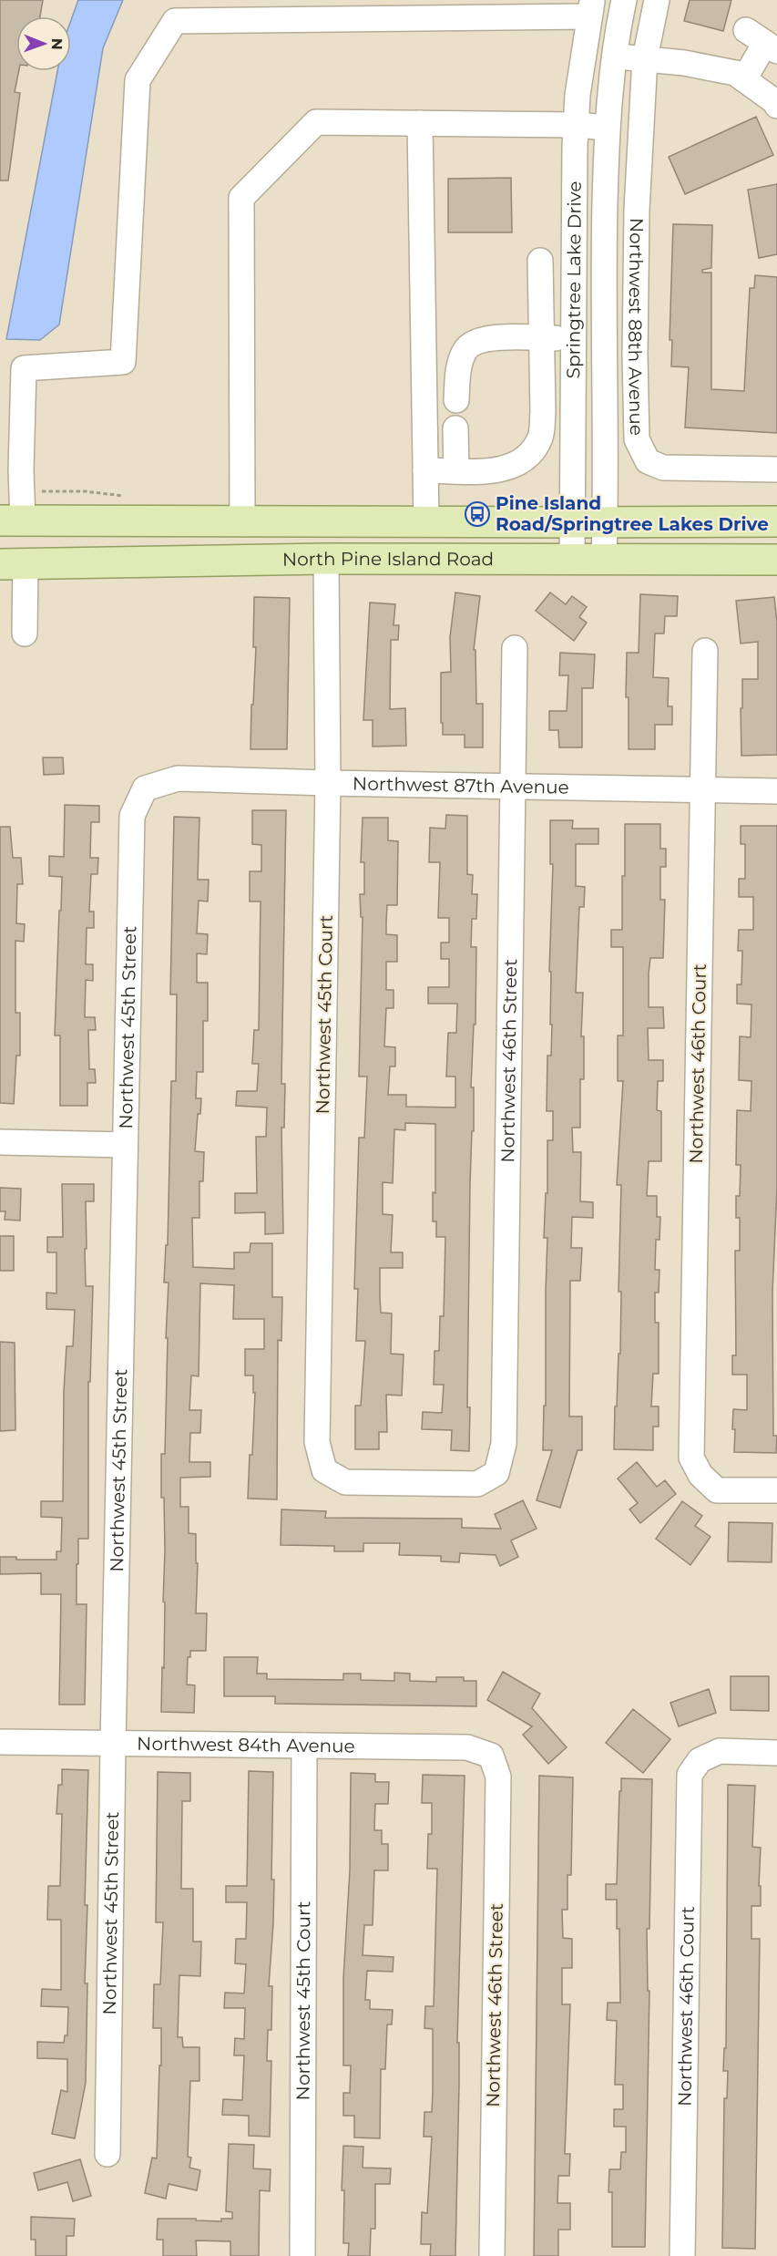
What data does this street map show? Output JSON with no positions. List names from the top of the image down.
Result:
{
  "streets": {
    "main road": ["North Pine Island Road"],
    "street": [
      "Springtree Lake Drive",
      "Northwest 88th Avenue",
      "Northwest 87th Avenue",
      "Northwest 45th Court",
      "Northwest 45th Street",
      "Northwest 46th Street",
      "Northwest 46th Court",
      "Northwest 84th Avenue"
    ]
  },
  "crossings": [
    ["Springtree Lake Drive", "North Pine Island Road"],
    ["North Pine Island Road", "Northwest 45th Court"],
    ["Northwest 87th Avenue", "Northwest 45th Court"],
    ["Northwest 87th Avenue", "Northwest 45th Street"],
    ["Northwest 87th Avenue", "Northwest 46th Street"],
    ["Northwest 87th Avenue", "Northwest 46th Court"],
    ["Northwest 45th Court", "Northwest 46th Street"],
    ["Northwest 45th Court", "Northwest 84th Avenue"],
    ["Northwest 45th Street", "Northwest 84th Avenue"],
    ["Northwest 46th Street", "Northwest 84th Avenue"]
  ],
  "places": {
    "bus stop": ["Pine Island Road/Springtree Lakes Drive"]
  },
  "north": "right"
}
